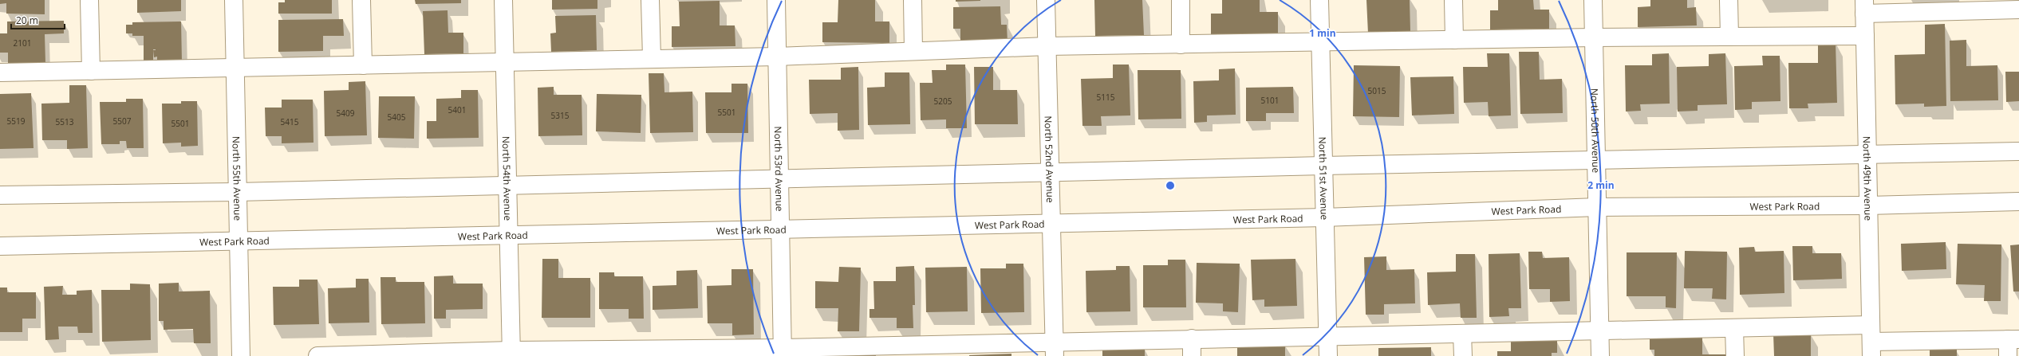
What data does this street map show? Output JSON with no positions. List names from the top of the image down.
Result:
{
  "streets": {
    "street": [
      "North 50th Avenue",
      "North 52nd Avenue",
      "North 53rd Avenue",
      "North 55th Avenue",
      "North 54th Avenue",
      "North 51st Avenue",
      "North 49th Avenue",
      "West Park Road"
    ]
  },
  "crossings": [
    ["North 50th Avenue", "West Park Road"],
    ["North 52nd Avenue", "West Park Road"],
    ["North 53rd Avenue", "West Park Road"],
    ["North 55th Avenue", "West Park Road"],
    ["North 54th Avenue", "West Park Road"],
    ["North 51st Avenue", "West Park Road"],
    ["North 49th Avenue", "West Park Road"]
  ],
  "house_numbers": [
    "2101",
    "5015",
    "5115",
    "5101",
    "5205",
    "5401",
    "5501",
    "5409",
    "5315",
    "5405",
    "5519",
    "5507",
    "5513",
    "5415",
    "5501"
  ],
  "scale_bar": "20 m",
  "rings": ["1 min", "2 min"]
}
